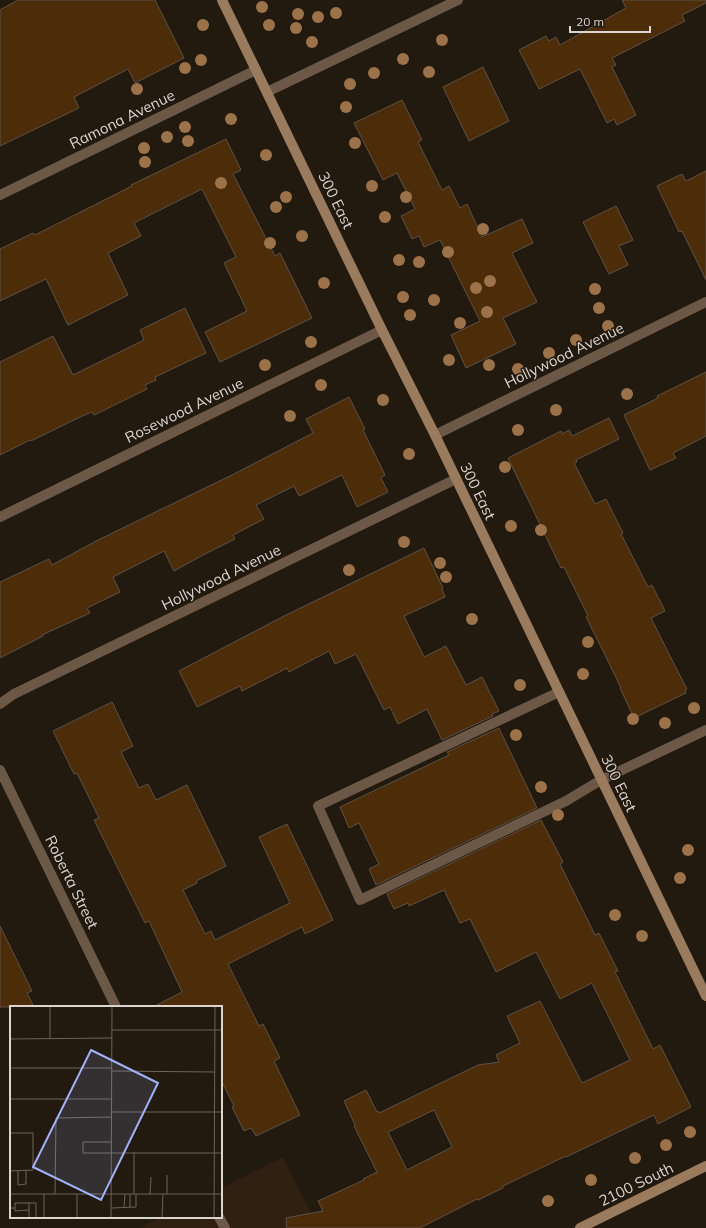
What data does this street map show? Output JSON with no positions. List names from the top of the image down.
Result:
{
  "streets": {
    "street": [
      "Ramona Avenue",
      "300 East",
      "Hollywood Avenue",
      "Rosewood Avenue",
      "Roberta Street",
      "2100 South"
    ]
  },
  "crossings": [
    ["Ramona Avenue", "300 East"],
    ["300 East", "Hollywood Avenue"],
    ["300 East", "Rosewood Avenue"]
  ],
  "scale_bar": "20 m"
}
